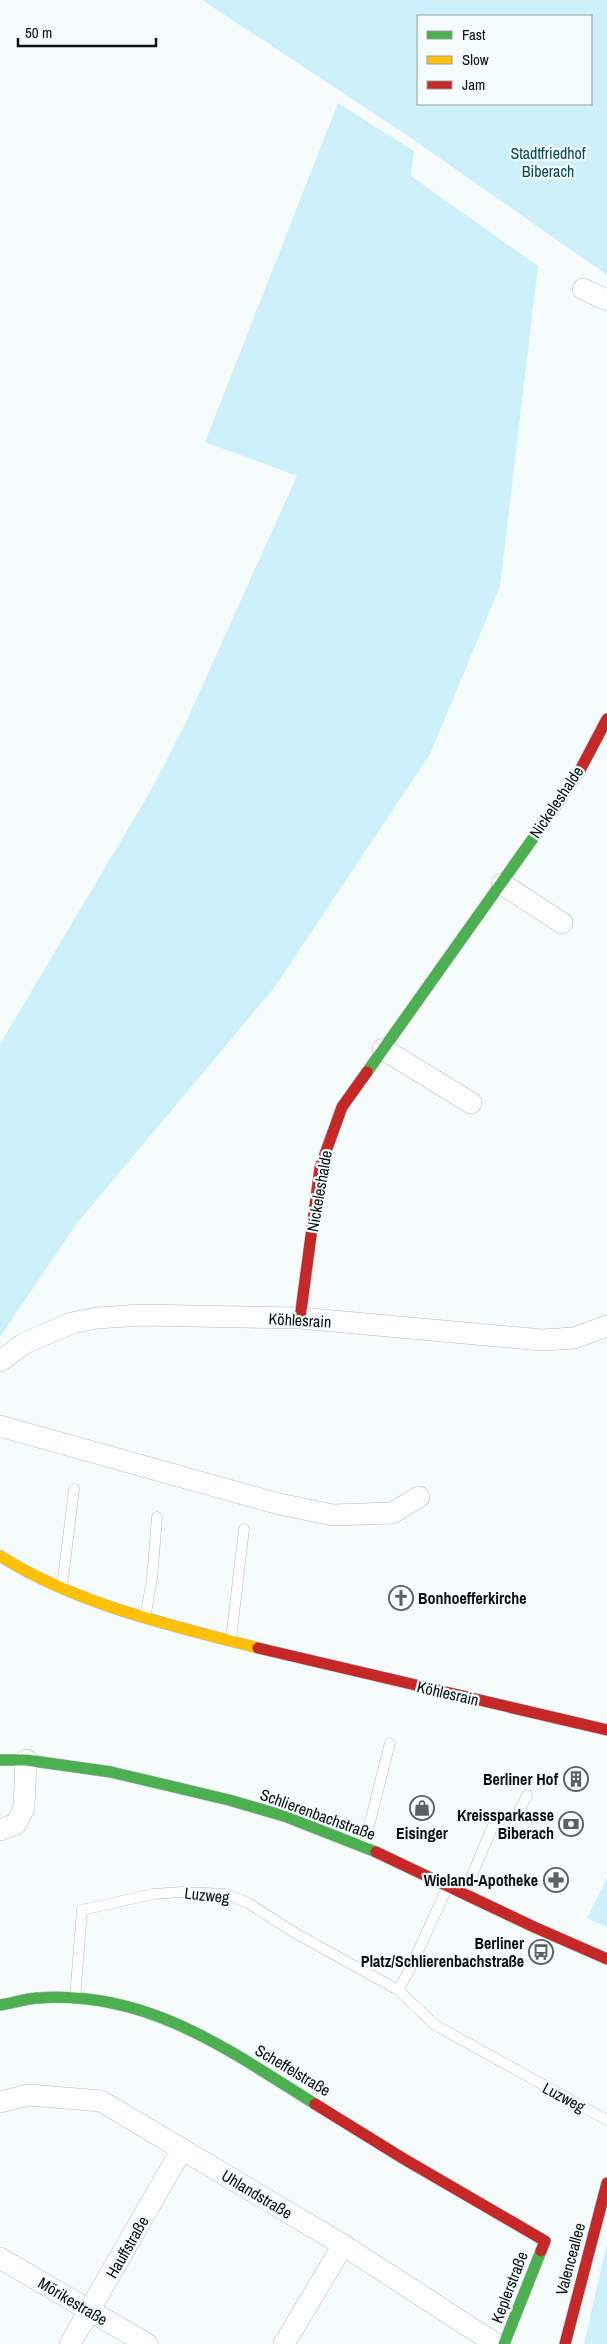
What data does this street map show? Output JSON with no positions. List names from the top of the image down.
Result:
{
  "streets": {
    "street": [
      "Nickeleshalde",
      "Köhlesrain",
      "Schlierenbachstraße",
      "Scheffelstraße",
      "Uhlandstraße",
      "Hauffstraße",
      "Valenceallee",
      "Keplerstraße",
      "Mörikestraße"
    ],
    "lane": ["Luzweg"]
  },
  "crossings": [
    ["Nickeleshalde", "Köhlesrain"],
    ["Luzweg", "Scheffelstraße"],
    ["Scheffelstraße", "Keplerstraße"],
    ["Uhlandstraße", "Hauffstraße"],
    ["Hauffstraße", "Mörikestraße"]
  ],
  "parks": ["Stadtfriedhof Biberach"],
  "places": {
    "church": ["Bonhoefferkirche"],
    "building": ["Berliner Hof"],
    "shop": ["Eisinger"],
    "bank": ["Kreissparkasse Biberach"],
    "pharmacy": ["Wieland-Apotheke"],
    "bus stop": ["Berliner Platz/Schlierenbachstraße"]
  },
  "legend": ["Fast", "Slow", "Jam"],
  "scale_bar": "50 m"
}
